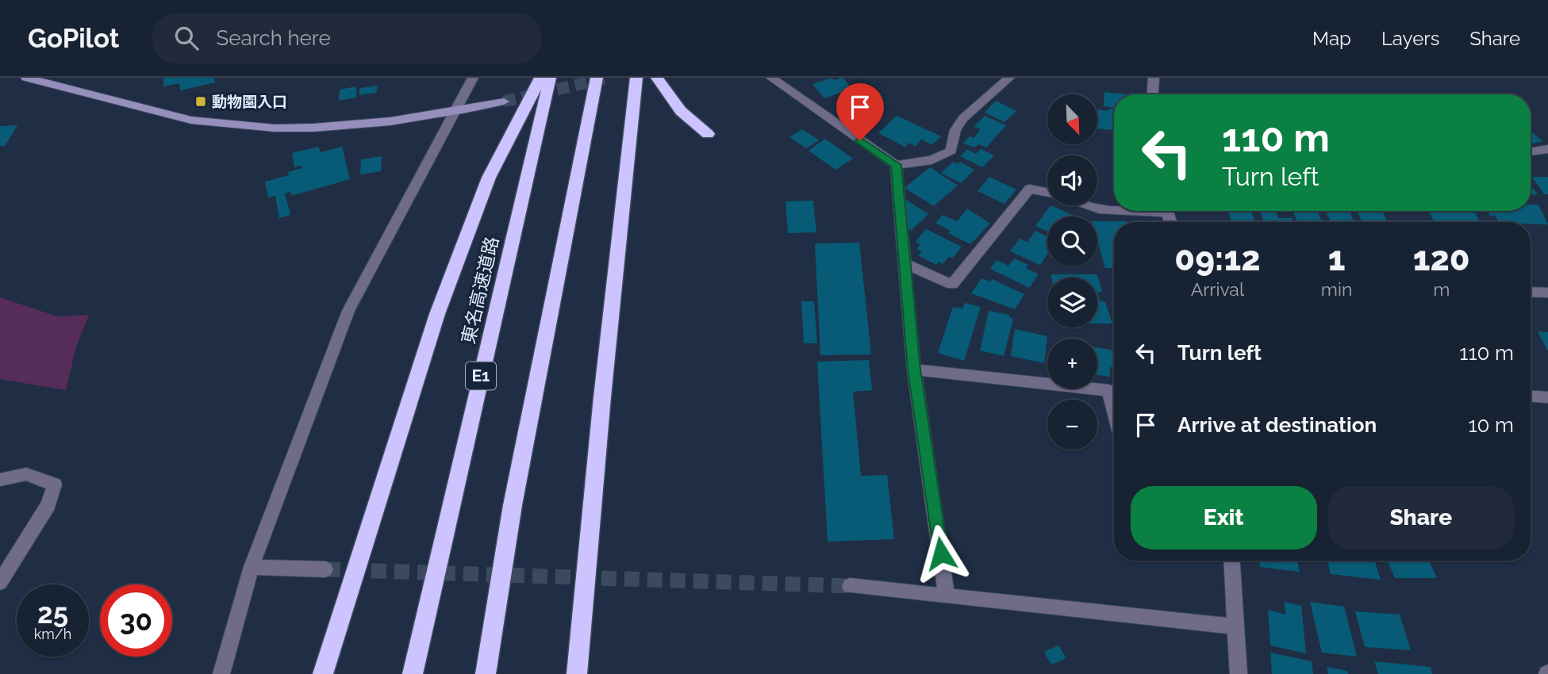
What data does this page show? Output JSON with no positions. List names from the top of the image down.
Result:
{
  "streets": {
    "highway": ["東名高速道路", "E1"]
  },
  "places": {
    "transit": ["動物園入口"]
  },
  "north": "bottom right",
  "page": {
    "header": "GoPilot",
    "search": "Search here",
    "nav": ["Map", "Layers", "Share"],
    "map_buttons": ["+", "−"],
    "turn": ["110 m", "Turn left"],
    "eta": [
      "09:12",
      "Arrival",
      "1",
      "min",
      "120",
      "m"
    ],
    "list": [
      {
        "name": "Turn left",
        "value": "110 m"
      },
      {
        "name": "Arrive at destination",
        "value": "10 m"
      }
    ],
    "buttons": ["Exit", "Share"],
    "speed": "25 km/h",
    "limit": "30"
  }
}
